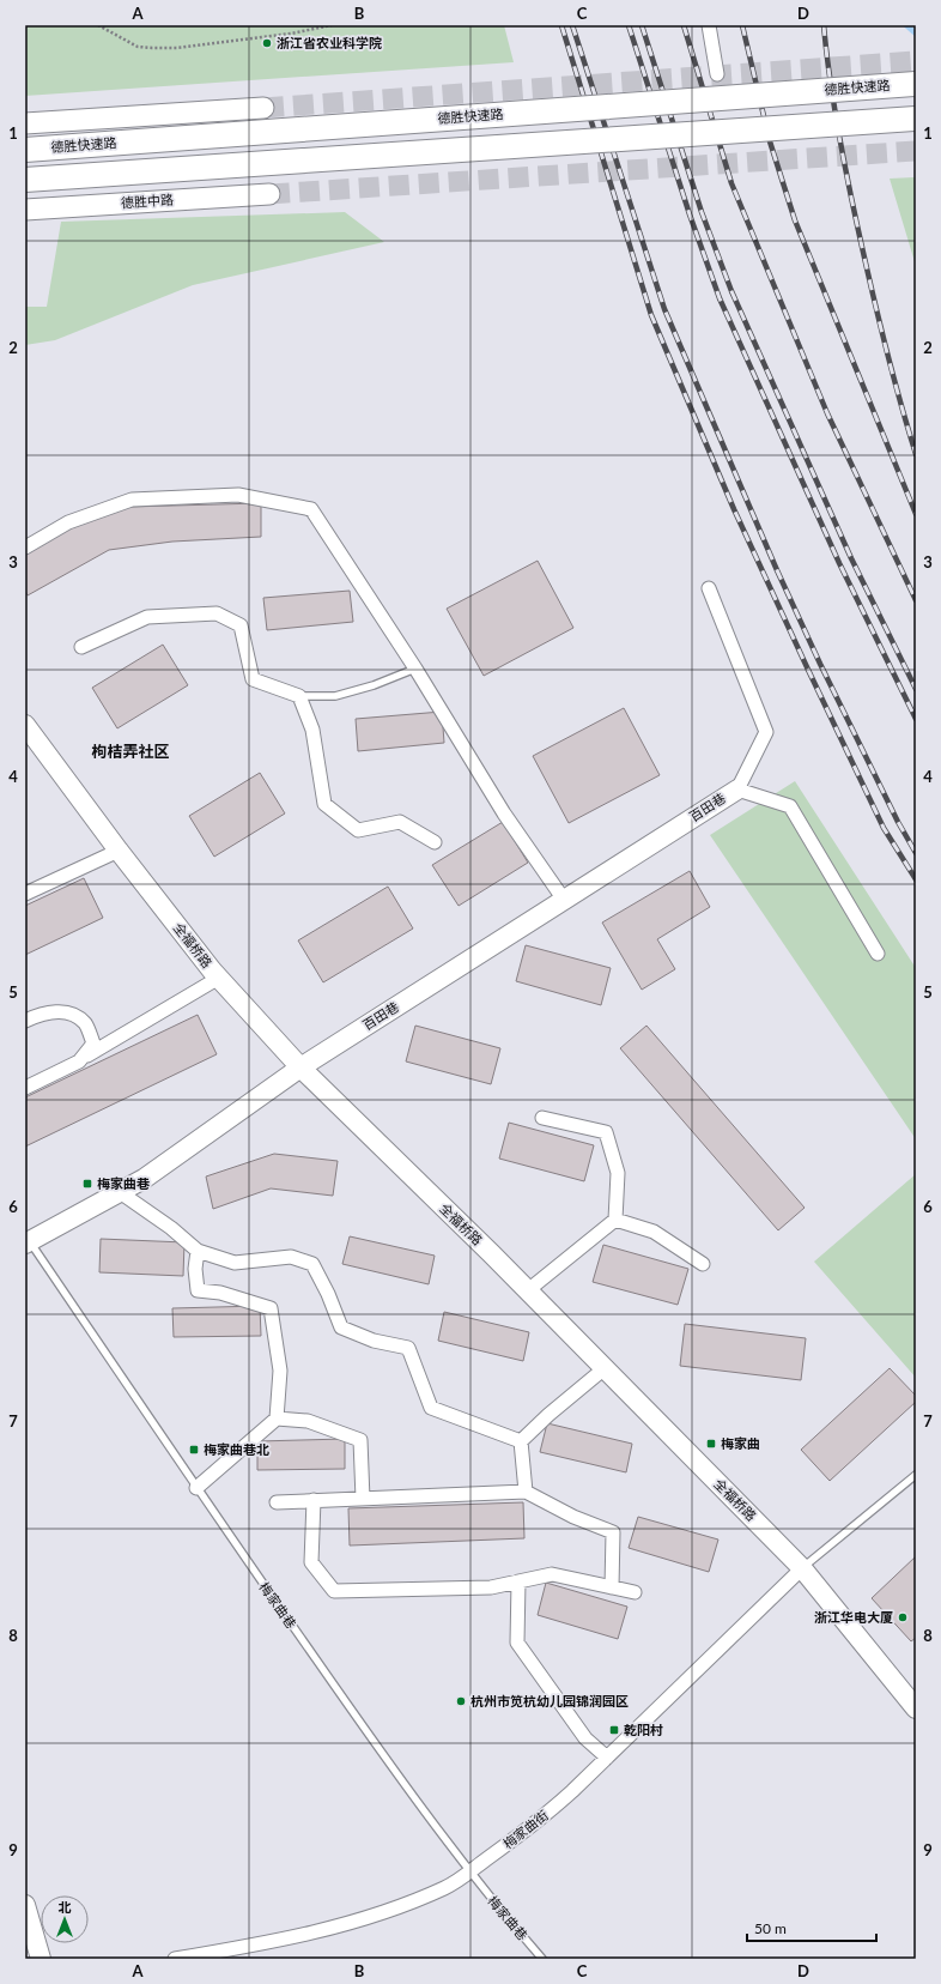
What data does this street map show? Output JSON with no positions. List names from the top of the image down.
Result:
{
  "streets": {
    "highway": ["德胜快速路"],
    "main road": ["德胜中路"],
    "street": ["百田巷", "全福桥路", "梅家曲街"],
    "lane": ["梅家曲巷"]
  },
  "crossings": [
    ["百田巷", "全福桥路"],
    ["百田巷", "梅家曲巷"],
    ["全福桥路", "梅家曲街"],
    ["梅家曲巷", "梅家曲街"]
  ],
  "districts": ["枸桔弄社区"],
  "places": {
    "other": ["浙江省农业科学院", "浙江华电大厦", "杭州市笕杭幼儿园锦润园区"],
    "transit": [
      "梅家曲巷",
      "梅家曲",
      "梅家曲巷北",
      "乾阳村"
    ]
  },
  "scale_bar": "50 m",
  "north": "top",
  "grid": {
    "columns": [
      "A",
      "B",
      "C",
      "D"
    ],
    "rows": [
      "1",
      "2",
      "3",
      "4",
      "5",
      "6",
      "7",
      "8",
      "9"
    ]
  }
}
